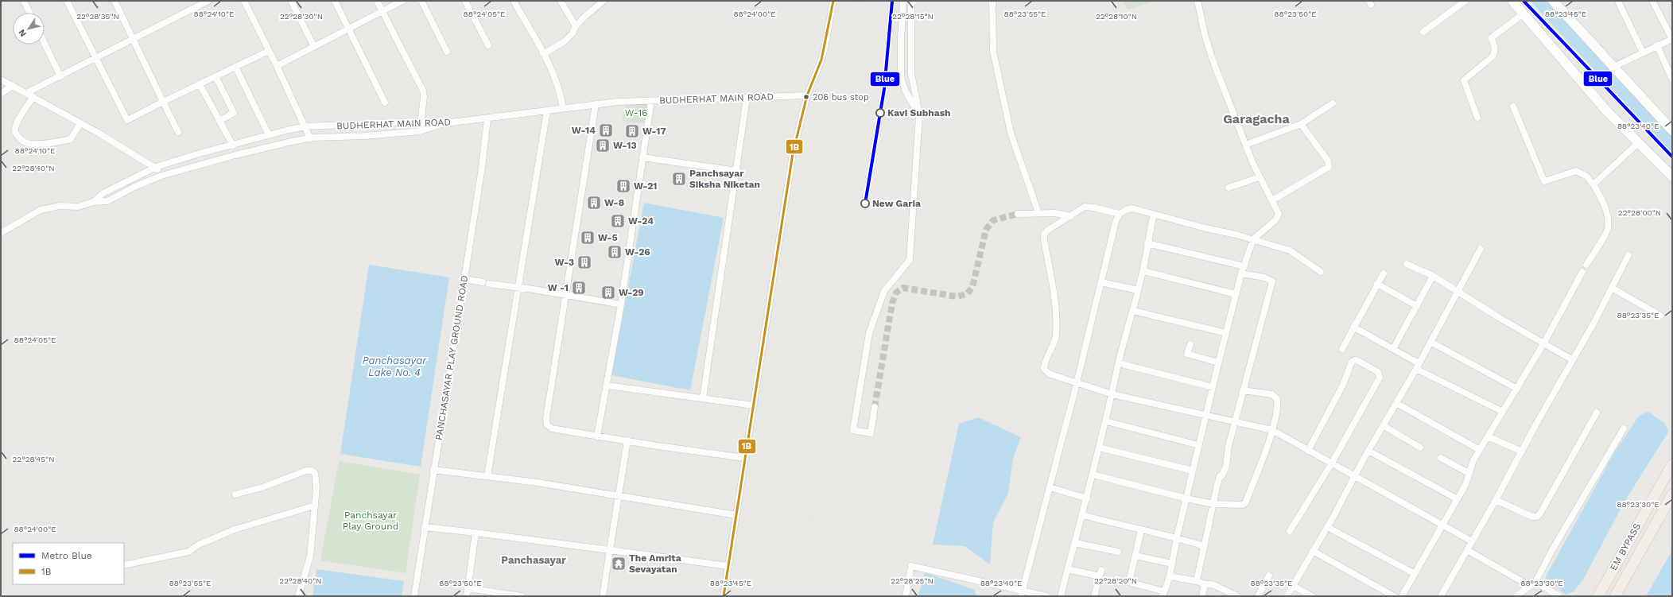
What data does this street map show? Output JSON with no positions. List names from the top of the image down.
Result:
{
  "streets": {
    "main road": ["EM BYPASS"],
    "street": ["BUDHERHAT MAIN ROAD", "PANCHASAYAR PLAY GROUND ROAD"]
  },
  "crossings": [
    ["BUDHERHAT MAIN ROAD", "PANCHASAYAR PLAY GROUND ROAD"]
  ],
  "districts": ["Garagacha", "Panchasayar"],
  "water": ["Panchasayar Lake No. 4"],
  "parks": ["W-16", "Panchsayar Play Ground"],
  "places": {
    "other": ["206 bus stop", "Kavi Subhash", "New Garia"],
    "building": [
      "W-14",
      "W-17",
      "W-13",
      "Panchsayar Siksha Niketan",
      "W-21",
      "W-8",
      "W-24",
      "W-5",
      "W-26",
      "W-3",
      "W -1",
      "W-29"
    ],
    "temple": ["The Amrita Sevayatan"]
  },
  "lines": ["metro line Blue", "transit line 1B"],
  "legend": ["Metro Blue", "1B"],
  "north": "bottom left",
  "coordinates": [
    "88°23'50\"E",
    "88°23'45\"E",
    "88°24'10\"E",
    "88°24'05\"E",
    "88°24'00\"E",
    "88°23'55\"E",
    "22°28'35\"N",
    "22°28'30\"N",
    "22°28'15\"N",
    "22°28'10\"N",
    "88°23'40\"E",
    "22°28'40\"N",
    "22°28'00\"N",
    "88°23'35\"E",
    "22°28'45\"N",
    "88°23'30\"E",
    "22°28'25\"N",
    "22°28'20\"N"
  ]
}
